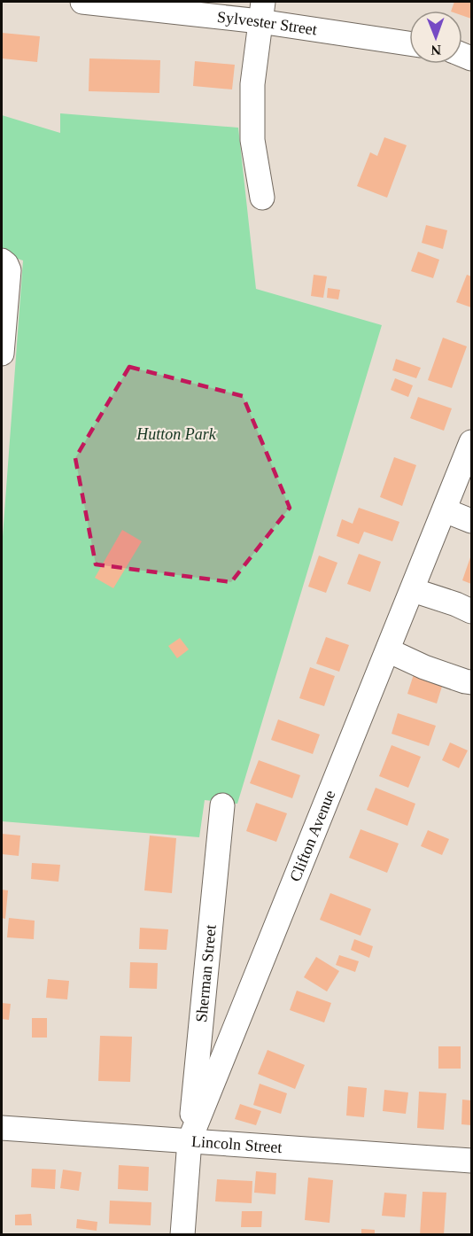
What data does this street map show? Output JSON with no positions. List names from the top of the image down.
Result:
{
  "streets": {
    "street": [
      "Sylvester Street",
      "Clifton Avenue",
      "Sherman Street",
      "Lincoln Street"
    ]
  },
  "crossings": [
    ["Clifton Avenue", "Sherman Street"],
    ["Clifton Avenue", "Lincoln Street"],
    ["Sherman Street", "Lincoln Street"]
  ],
  "parks": ["Hutton Park"],
  "north": "bottom"
}
